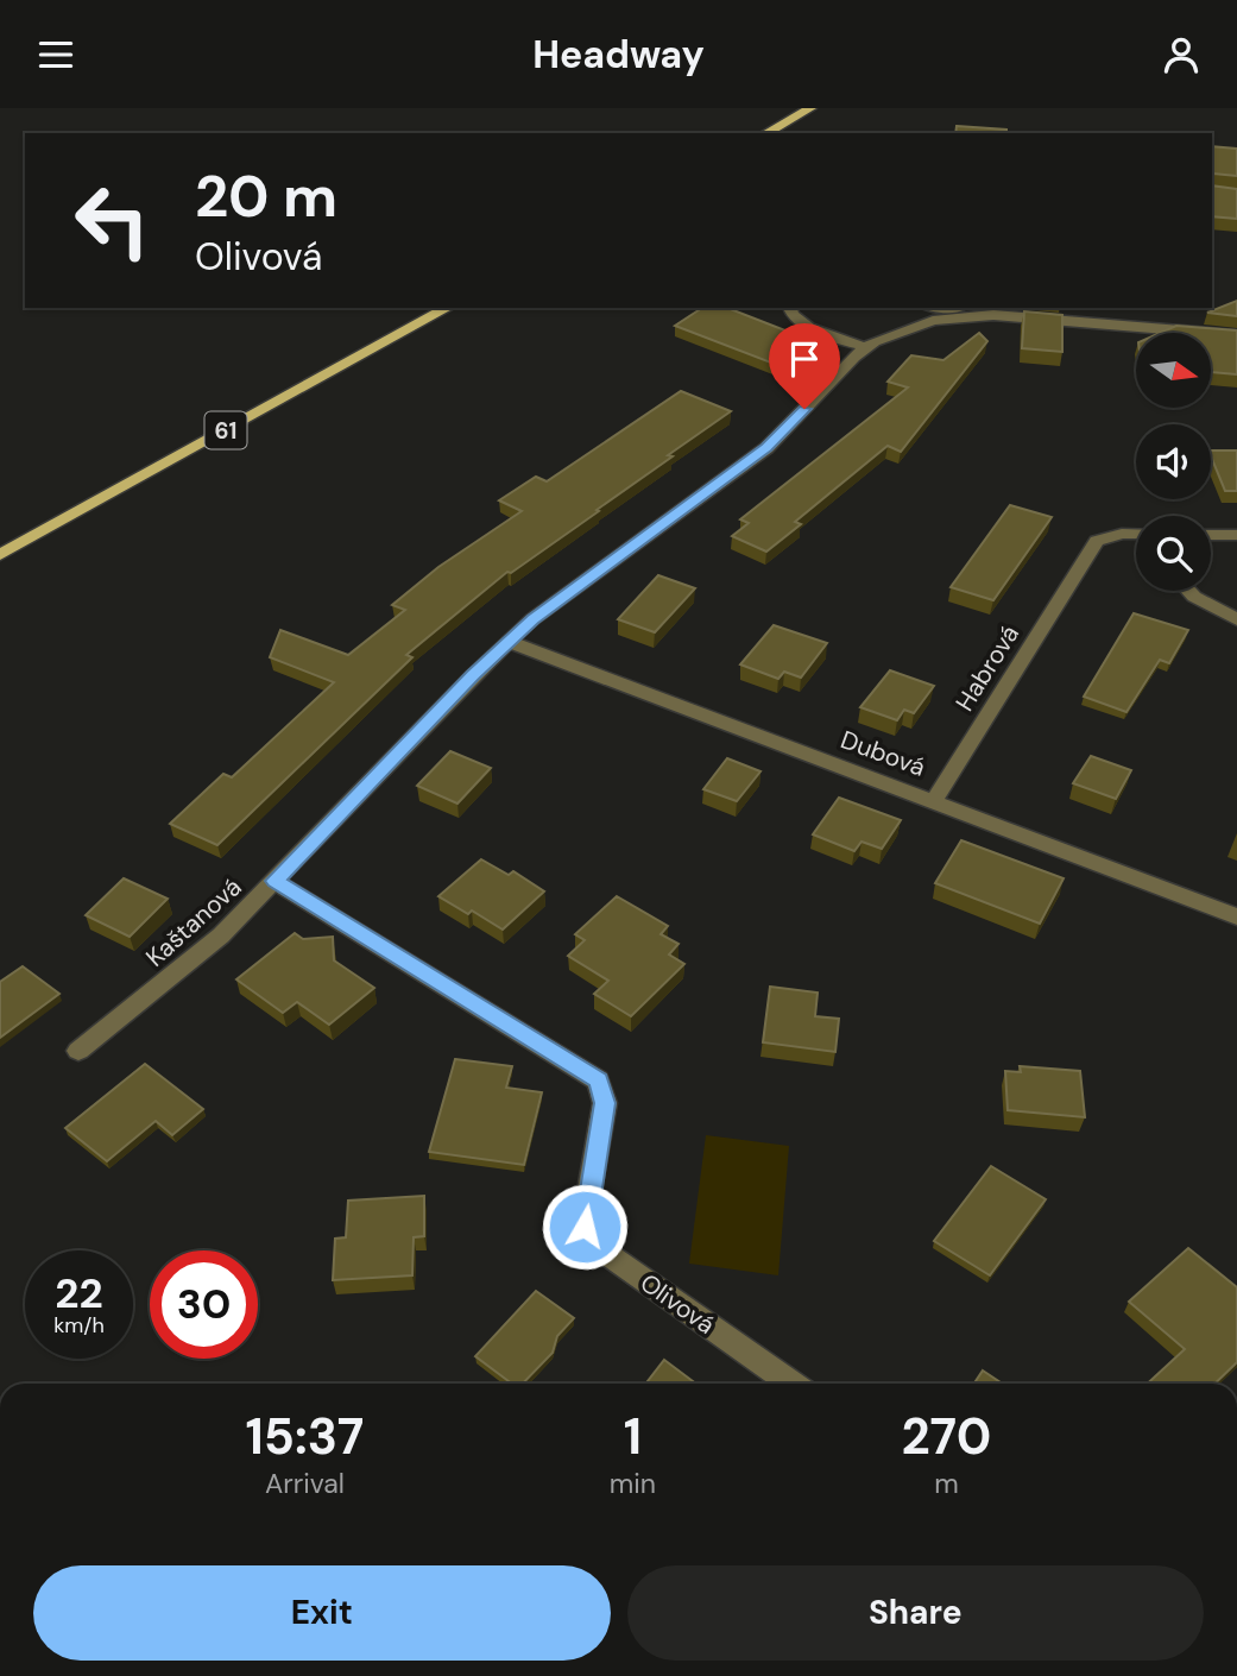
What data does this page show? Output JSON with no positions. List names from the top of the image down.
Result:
{
  "streets": {
    "main road": ["61"],
    "street": [
      "Habrová",
      "Dubová",
      "Kaštanová",
      "Olivová"
    ]
  },
  "crossings": [
    ["Habrová", "Dubová"],
    ["Dubová", "Kaštanová"],
    ["Kaštanová", "Olivová"]
  ],
  "north": "right",
  "page": {
    "header": "Headway",
    "turn": ["20 m", "Olivová"],
    "speed": "22 km/h",
    "limit": "30",
    "eta": [
      "15:37",
      "Arrival",
      "1",
      "min",
      "270",
      "m"
    ],
    "buttons": ["Exit", "Share"]
  }
}
